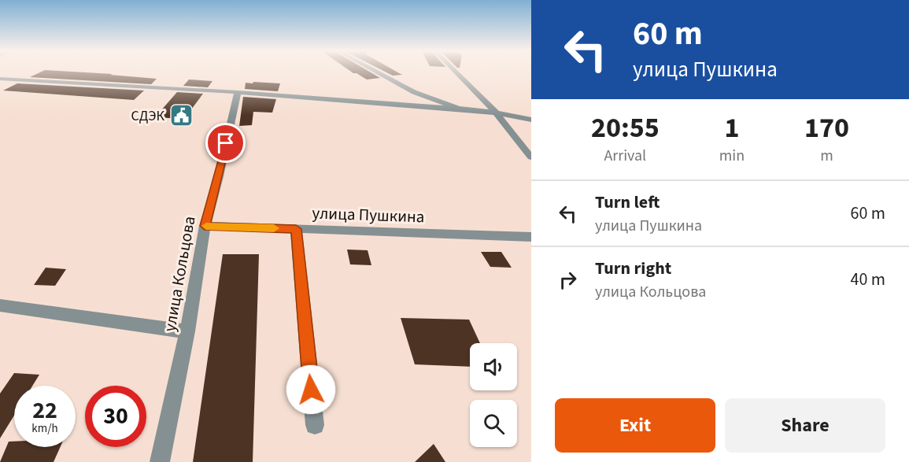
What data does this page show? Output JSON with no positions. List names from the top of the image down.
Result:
{
  "streets": {
    "street": ["улица Пушкина", "улица Кольцова"]
  },
  "crossings": [
    ["улица Пушкина", "улица Кольцова"]
  ],
  "places": {
    "public building": ["СДЭК"]
  },
  "page": {
    "turn": ["60 m", "улица Пушкина"],
    "eta": [
      "20:55",
      "Arrival",
      "1",
      "min",
      "170",
      "m"
    ],
    "list": [
      {
        "name": "Turn left",
        "note": "улица Пушкина",
        "value": "60 m"
      },
      {
        "name": "Turn right",
        "note": "улица Кольцова",
        "value": "40 m"
      }
    ],
    "speed": "22 km/h",
    "limit": "30",
    "buttons": ["Exit", "Share"]
  }
}
